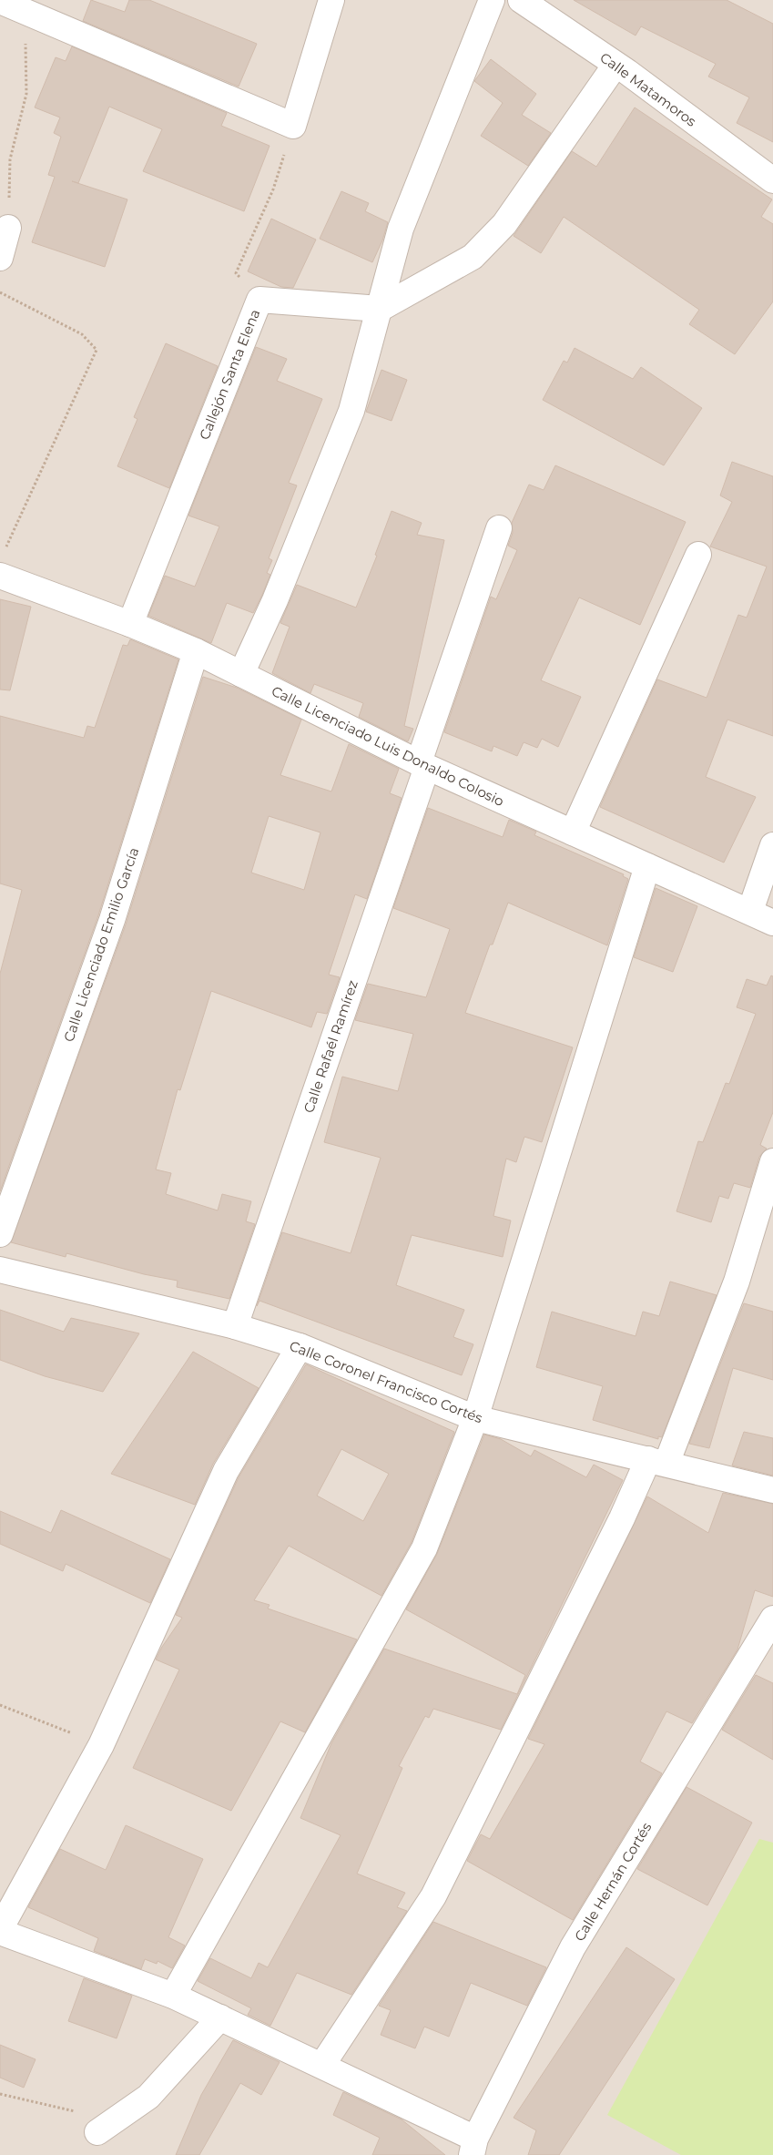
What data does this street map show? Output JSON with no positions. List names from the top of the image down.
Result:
{
  "streets": {
    "street": [
      "Calle Matamoros",
      "Callejón Santa Elena",
      "Calle Licenciado Luis Donaldo Colosio",
      "Calle Licenciado Emilio García",
      "Calle Rafaél Ramírez",
      "Calle Coronel Francisco Cortés",
      "Calle Hernán Cortés"
    ]
  },
  "crossings": [
    ["Callejón Santa Elena", "Calle Licenciado Luis Donaldo Colosio"],
    ["Calle Licenciado Luis Donaldo Colosio", "Calle Licenciado Emilio García"],
    ["Calle Licenciado Luis Donaldo Colosio", "Calle Rafaél Ramírez"],
    ["Calle Rafaél Ramírez", "Calle Coronel Francisco Cortés"]
  ]
}
